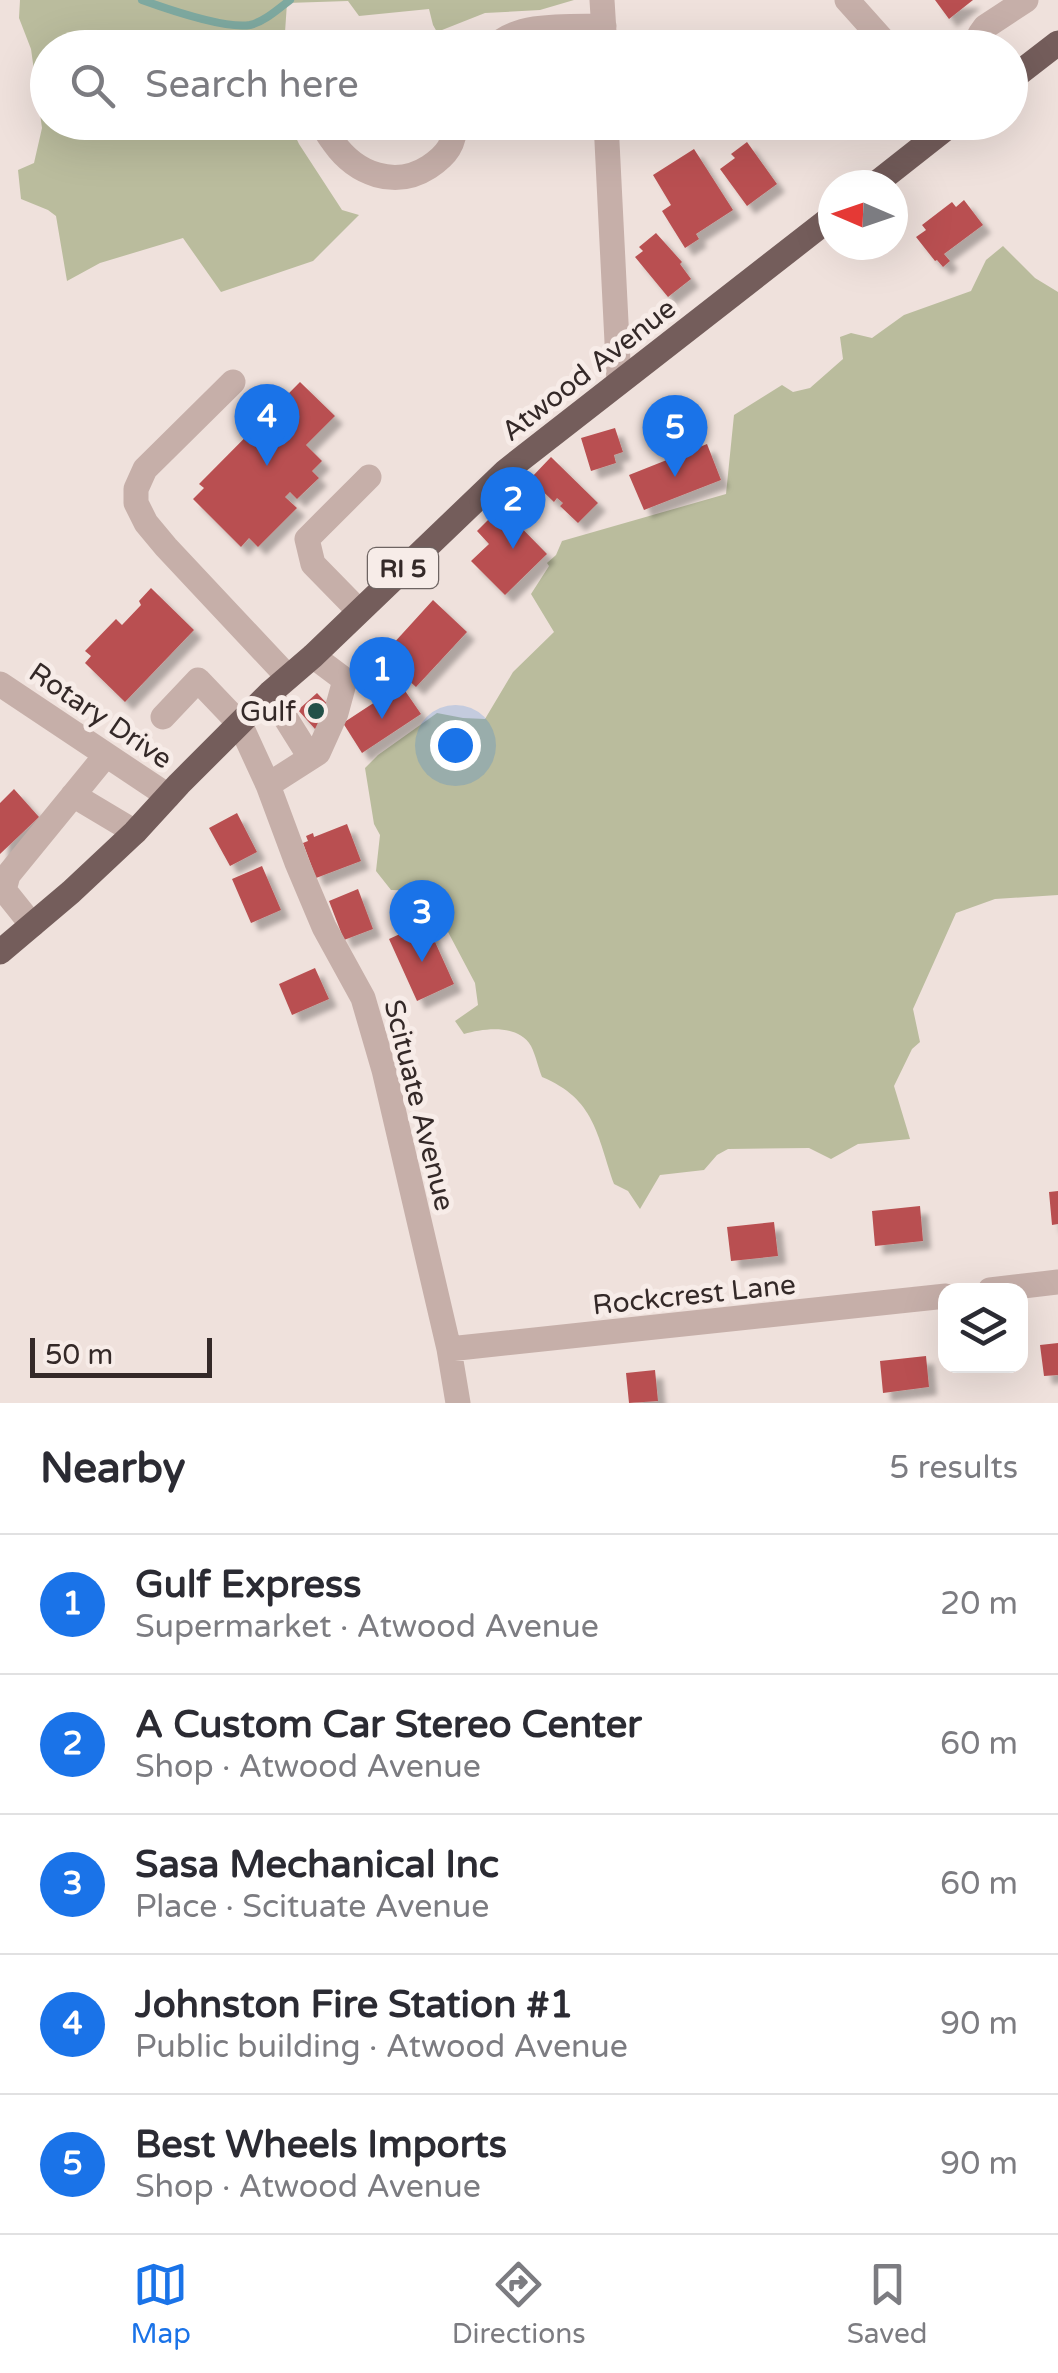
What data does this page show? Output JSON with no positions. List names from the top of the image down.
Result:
{
  "streets": {
    "main road": ["Atwood Avenue", "RI 5"],
    "street": ["Rotary Drive", "Scituate Avenue", "Rockcrest Lane"]
  },
  "crossings": [
    ["Atwood Avenue", "Rotary Drive"],
    ["Atwood Avenue", "Scituate Avenue"],
    ["Scituate Avenue", "Rockcrest Lane"]
  ],
  "places": ["Gulf"],
  "scale_bar": "50 m",
  "north": "left",
  "page": {
    "search": "Search here",
    "pins": [
      "4",
      "5",
      "2",
      "1",
      "3"
    ],
    "scale": "50 m",
    "heading": ["Nearby", "5 results"],
    "list": [
      {
        "mark": "1",
        "name": "Gulf Express",
        "note": "Supermarket · Atwood Avenue",
        "value": "20 m"
      },
      {
        "mark": "2",
        "name": "A Custom Car Stereo Center",
        "note": "Shop · Atwood Avenue",
        "value": "60 m"
      },
      {
        "mark": "3",
        "name": "Sasa Mechanical Inc",
        "note": "Place · Scituate Avenue",
        "value": "60 m"
      },
      {
        "mark": "4",
        "name": "Johnston Fire Station #1",
        "note": "Public building · Atwood Avenue",
        "value": "90 m"
      },
      {
        "mark": "5",
        "name": "Best Wheels Imports",
        "note": "Shop · Atwood Avenue",
        "value": "90 m"
      }
    ],
    "nav": ["Map", "Directions", "Saved"]
  }
}
